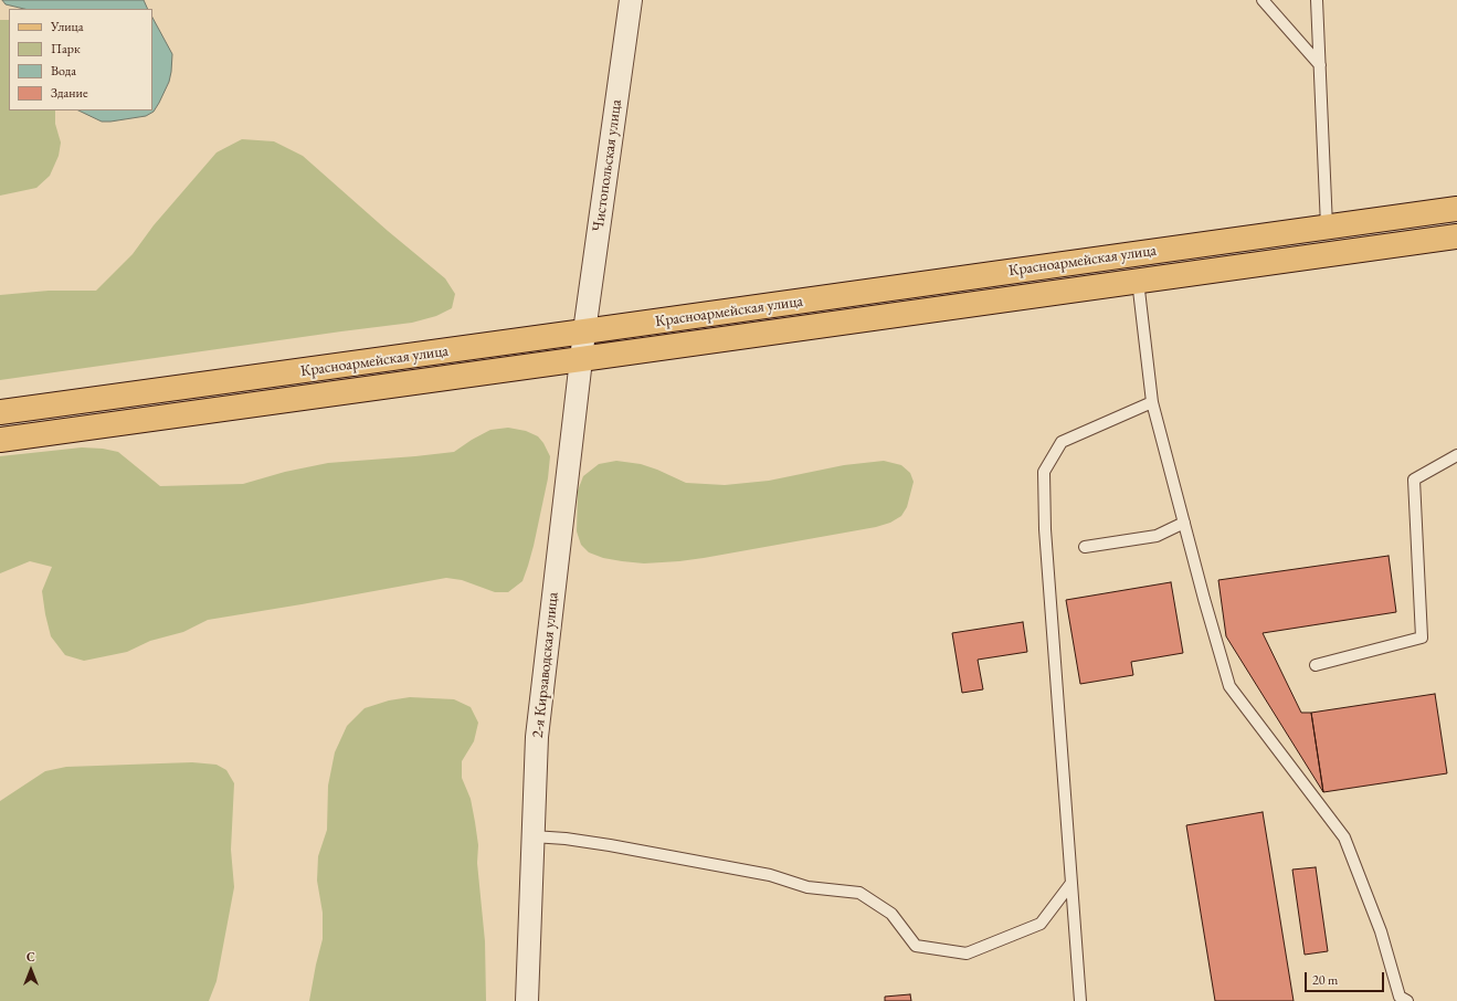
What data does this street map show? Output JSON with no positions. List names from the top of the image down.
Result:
{
  "streets": {
    "main road": ["Красноармейская улица"],
    "street": ["Чистопольская улица", "2-я Кирзаводская улица"]
  },
  "crossings": [
    ["Чистопольская улица", "Красноармейская улица"],
    ["Чистопольская улица", "2-я Кирзаводская улица"],
    ["Красноармейская улица", "2-я Кирзаводская улица"]
  ],
  "legend": [
    "Улица",
    "Парк",
    "Вода",
    "Здание"
  ],
  "scale_bar": "20 m",
  "north": "top"
}
